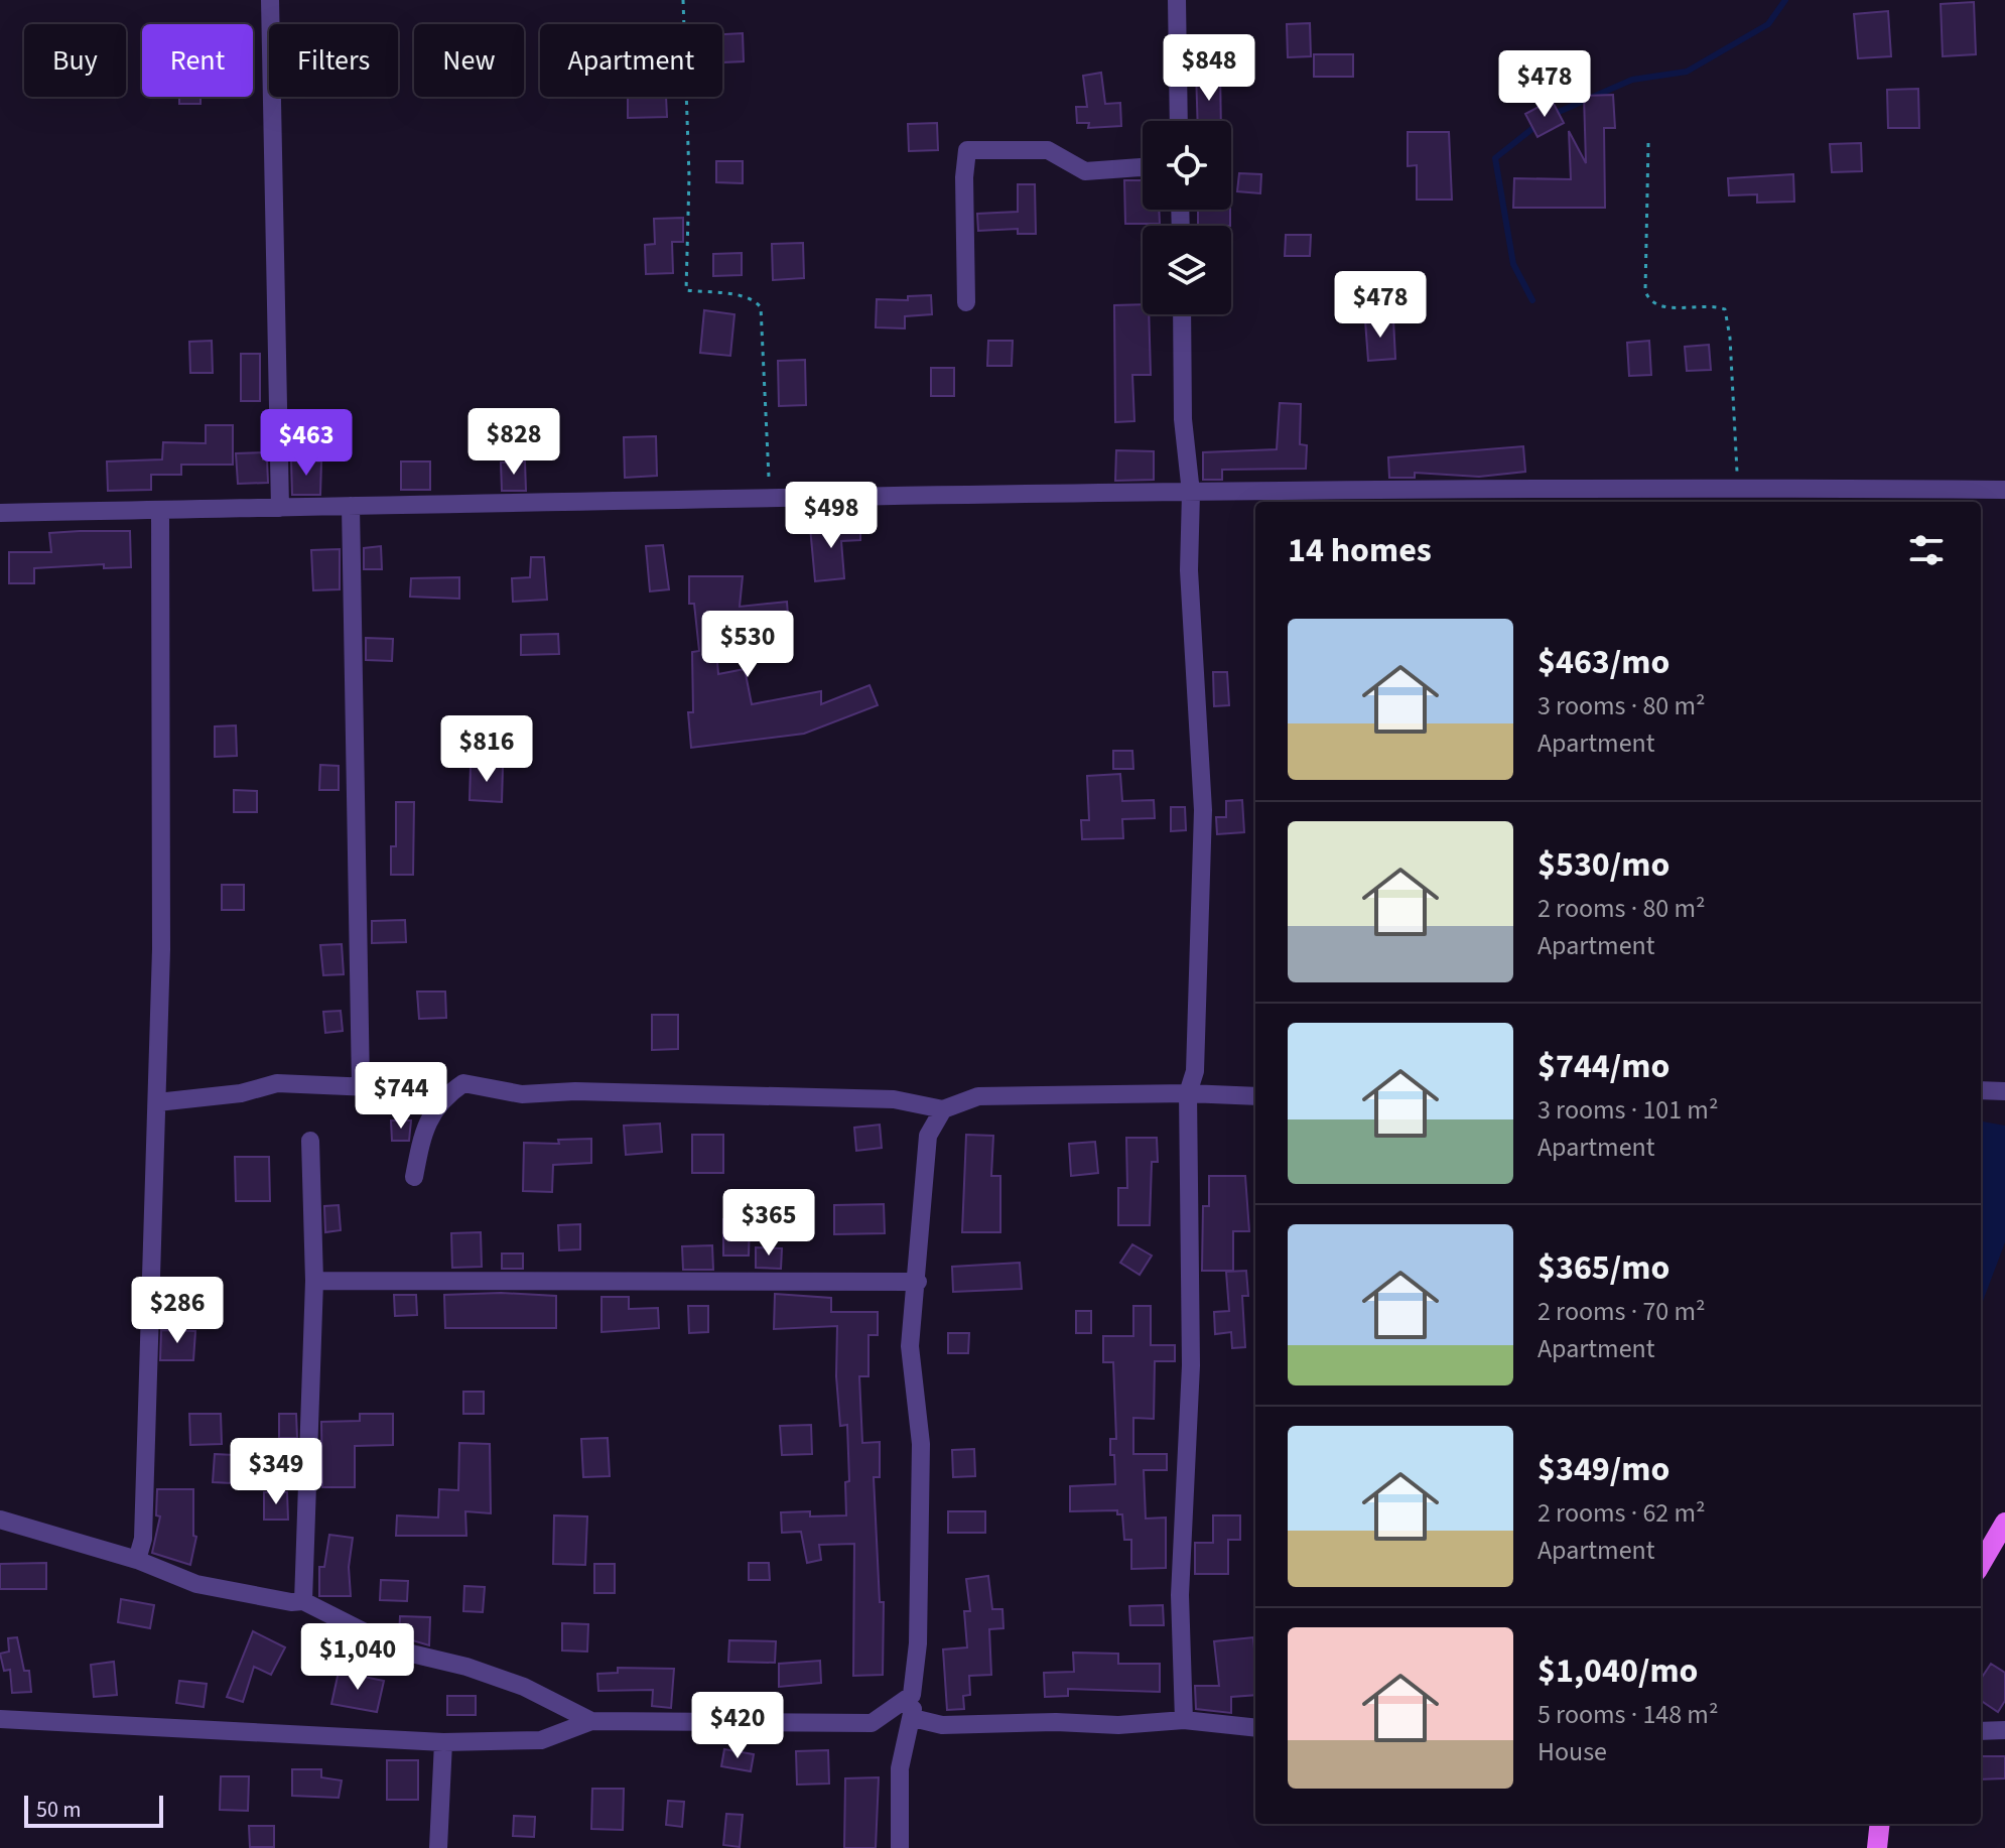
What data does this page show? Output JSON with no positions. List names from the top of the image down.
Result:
{
  "scale_bar": "50 m",
  "page": {
    "chip": [
      "Buy",
      "Rent",
      "Filters",
      "New",
      "Apartment"
    ],
    "price": [
      "$848",
      "$478",
      "$478",
      "$828",
      "$463",
      "$498",
      "$530",
      "$816",
      "$744",
      "$365",
      "$286",
      "$349",
      "$1,040",
      "$420"
    ],
    "heading": "14 homes",
    "list": [
      {
        "name": "$463/mo",
        "note": "3 rooms · 80 m² · Apartment"
      },
      {
        "name": "$530/mo",
        "note": "2 rooms · 80 m² · Apartment"
      },
      {
        "name": "$744/mo",
        "note": "3 rooms · 101 m² · Apartment"
      },
      {
        "name": "$365/mo",
        "note": "2 rooms · 70 m² · Apartment"
      },
      {
        "name": "$349/mo",
        "note": "2 rooms · 62 m² · Apartment"
      },
      {
        "name": "$1,040/mo",
        "note": "5 rooms · 148 m² · House"
      }
    ],
    "scale": "50 m"
  }
}
